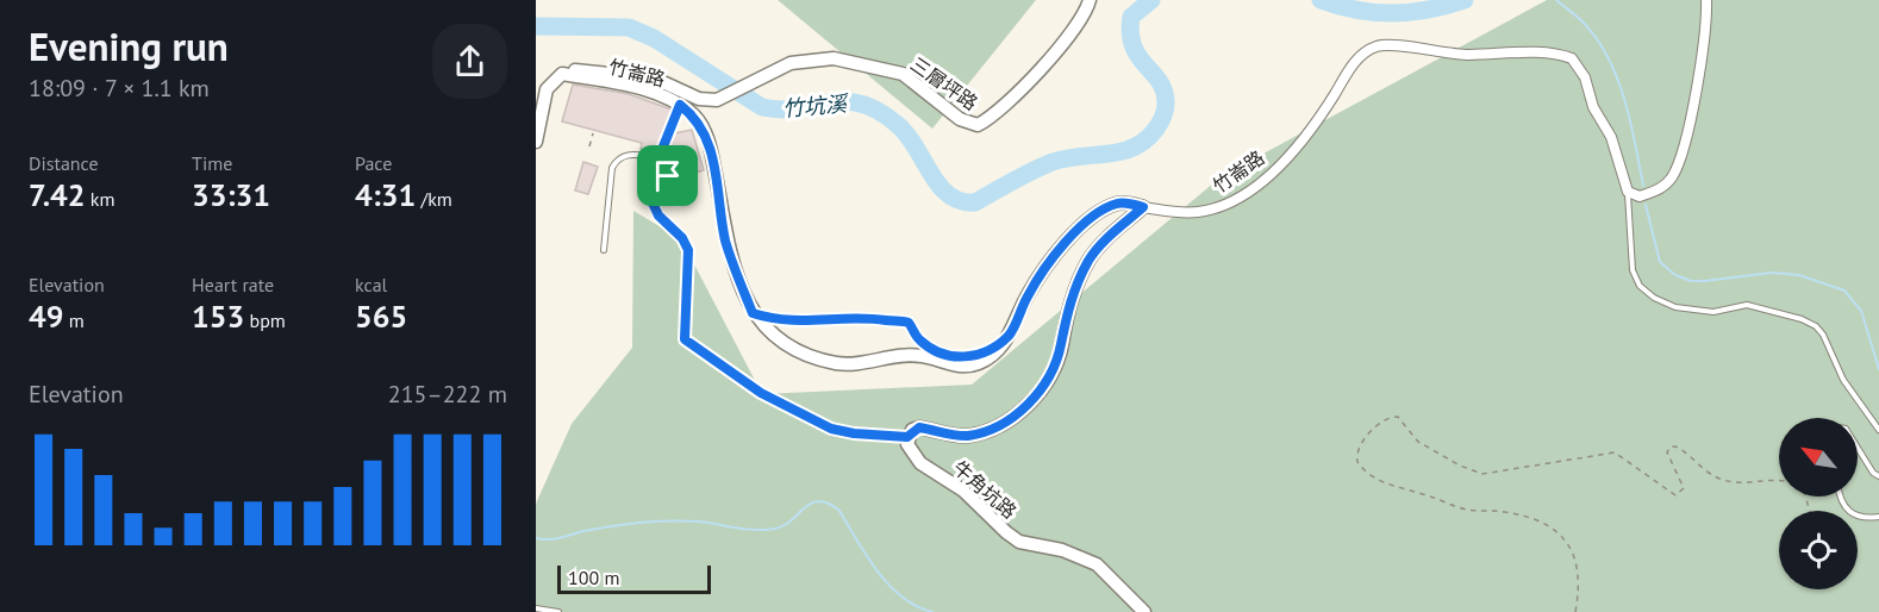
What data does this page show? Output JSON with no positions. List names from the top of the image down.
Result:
{
  "streets": {
    "street": ["竹崙路", "三層坪路", "牛角坑路"]
  },
  "crossings": [
    ["竹崙路", "三層坪路"],
    ["竹崙路", "牛角坑路"]
  ],
  "water": ["竹坑溪"],
  "scale_bar": "100 m",
  "north": "top left",
  "page": {
    "heading": ["Evening run", "18:09 · 7 × 1.1 km"],
    "stats": [
      ["Distance", "7.42 km"],
      ["Time", "33:31"],
      ["Pace", "4:31 /km"],
      ["Elevation", "49 m"],
      ["Heart rate", "153 bpm"],
      ["kcal", "565"]
    ],
    "chart": ["Elevation", "215–222 m"],
    "scale": "100 m"
  }
}
